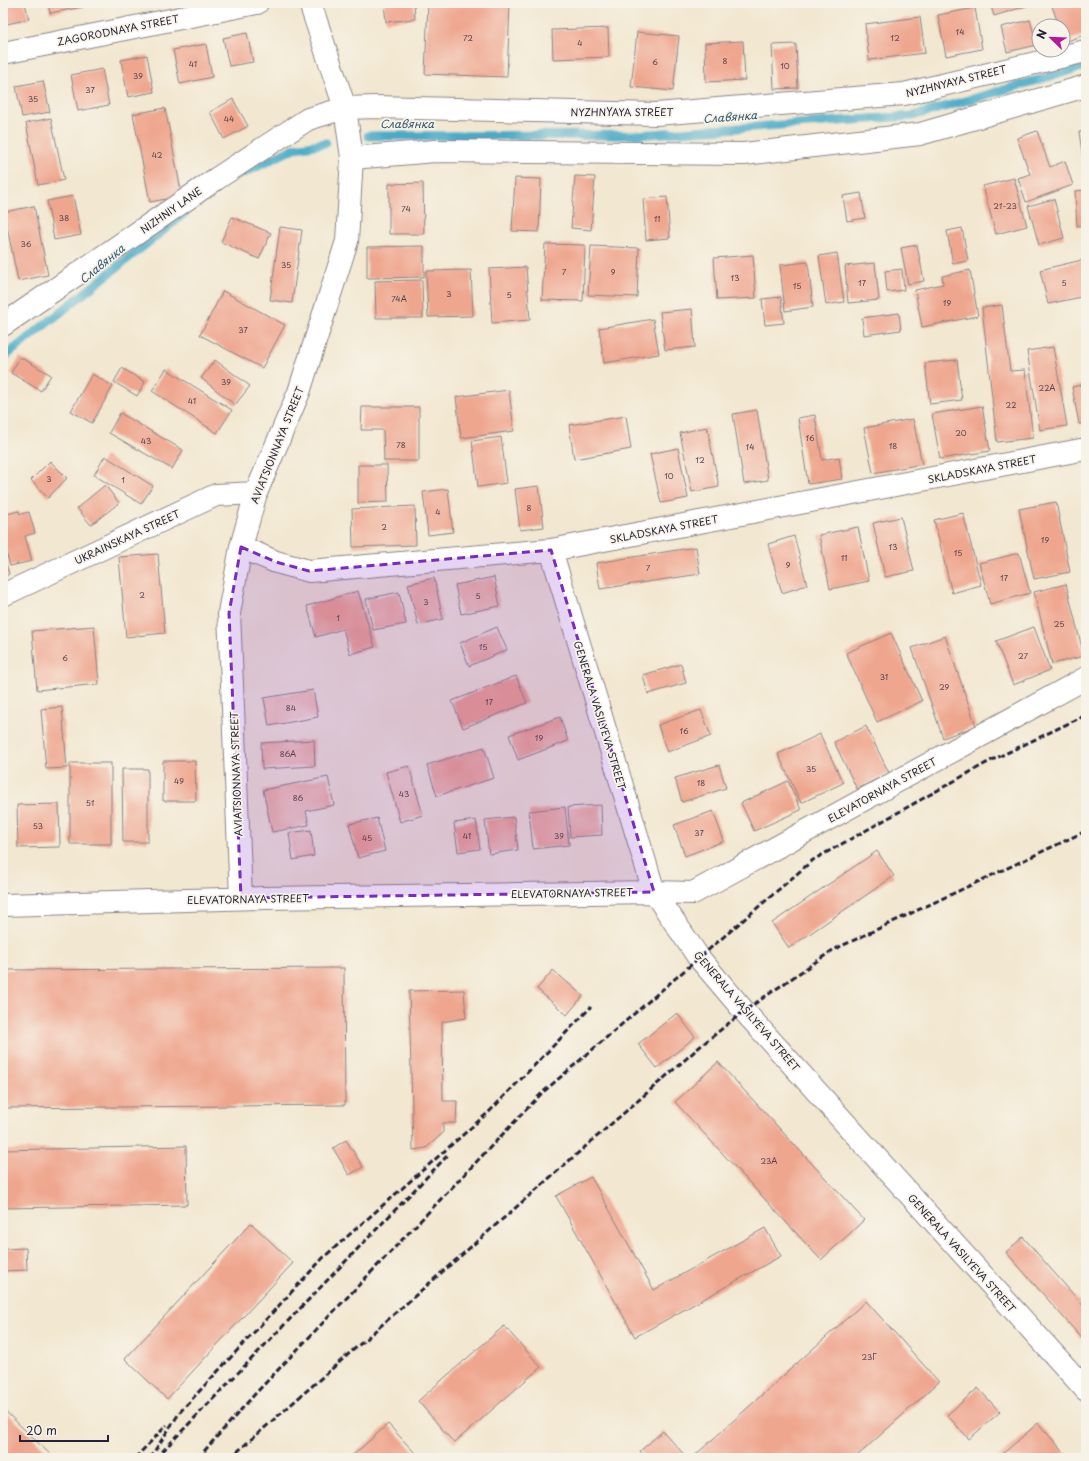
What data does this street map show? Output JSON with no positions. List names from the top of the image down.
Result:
{
  "streets": {
    "street": [
      "ZAGORODNAYA STREET",
      "NYZHNYAYA STREET",
      "NIZHNIY LANE",
      "AVIATSIONNAYA STREET",
      "SKLADSKAYA STREET",
      "UKRAINSKAYA STREET",
      "GENERALA VASILYEVA STREET",
      "ELEVATORNAYA STREET"
    ]
  },
  "crossings": [
    ["NYZHNYAYA STREET", "NIZHNIY LANE"],
    ["NYZHNYAYA STREET", "AVIATSIONNAYA STREET"],
    ["NIZHNIY LANE", "AVIATSIONNAYA STREET"],
    ["AVIATSIONNAYA STREET", "SKLADSKAYA STREET"],
    ["AVIATSIONNAYA STREET", "UKRAINSKAYA STREET"],
    ["AVIATSIONNAYA STREET", "ELEVATORNAYA STREET"],
    ["SKLADSKAYA STREET", "GENERALA VASILYEVA STREET"],
    ["GENERALA VASILYEVA STREET", "ELEVATORNAYA STREET"]
  ],
  "water": ["Славянка"],
  "house_numbers": [
    "14",
    "72",
    "12",
    "4",
    "8",
    "6",
    "41",
    "10",
    "39",
    "37",
    "35",
    "44",
    "42",
    "21-23",
    "74",
    "38",
    "11",
    "36",
    "35",
    "7",
    "9",
    "13",
    "17",
    "5",
    "15",
    "3",
    "5",
    "74А",
    "19",
    "37",
    "39",
    "22А",
    "41",
    "22",
    "20",
    "16",
    "43",
    "78",
    "18",
    "14",
    "12",
    "10",
    "3",
    "1",
    "8",
    "4",
    "2",
    "19",
    "13",
    "15",
    "11",
    "9",
    "7",
    "17",
    "2",
    "5",
    "3",
    "1",
    "25",
    "15",
    "27",
    "6",
    "31",
    "29",
    "17",
    "84",
    "16",
    "19",
    "86А",
    "35",
    "49",
    "18",
    "43",
    "86",
    "51",
    "53",
    "37",
    "41",
    "39",
    "45",
    "23А",
    "23Г"
  ],
  "scale_bar": "20 m",
  "north": "top left"
}
